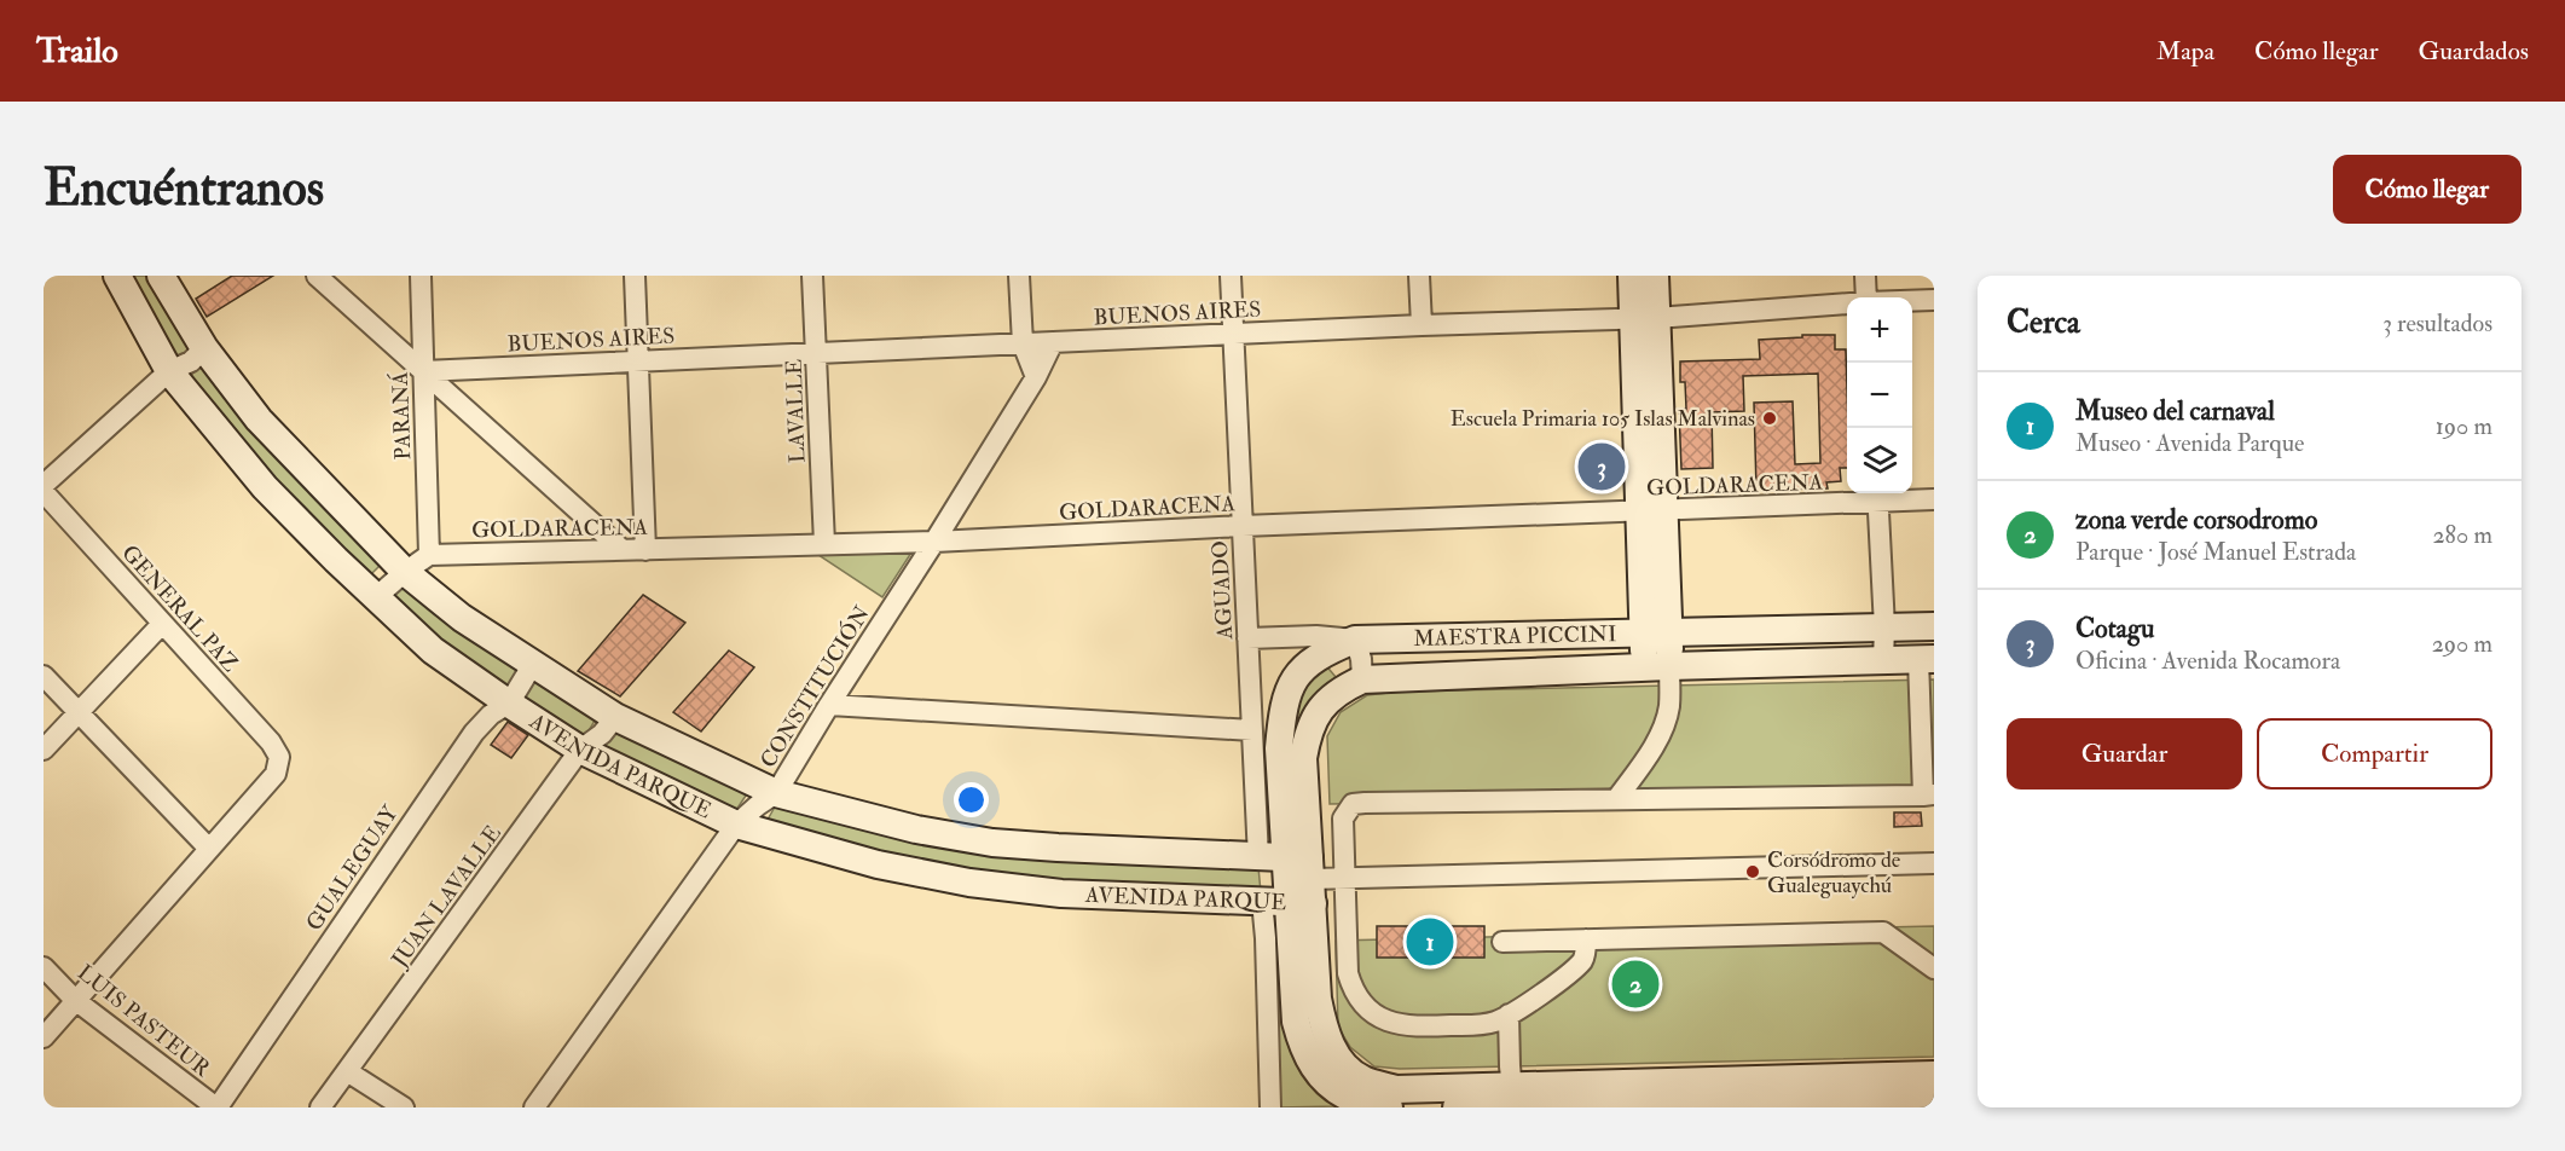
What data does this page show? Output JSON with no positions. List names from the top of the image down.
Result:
{
  "streets": {
    "main road": ["MAESTRA PICCINI", "AVENIDA PARQUE"],
    "street": [
      "BUENOS AIRES",
      "LAVALLE",
      "PARANÁ",
      "GOLDARACENA",
      "AGUADO",
      "GENERAL PAZ",
      "CONSTITUCIÓN",
      "GUALEGUAY",
      "JUAN LAVALLE",
      "LUIS PASTEUR"
    ]
  },
  "crossings": [
    ["BUENOS AIRES", "LAVALLE"],
    ["BUENOS AIRES", "PARANÁ"],
    ["BUENOS AIRES", "AGUADO"],
    ["BUENOS AIRES", "CONSTITUCIÓN"],
    ["LAVALLE", "GOLDARACENA"],
    ["PARANÁ", "GOLDARACENA"],
    ["GOLDARACENA", "AGUADO"],
    ["GOLDARACENA", "CONSTITUCIÓN"],
    ["AGUADO", "MAESTRA PICCINI"],
    ["AGUADO", "AVENIDA PARQUE"],
    ["MAESTRA PICCINI", "AVENIDA PARQUE"],
    ["CONSTITUCIÓN", "AVENIDA PARQUE"],
    ["AVENIDA PARQUE", "GUALEGUAY"],
    ["AVENIDA PARQUE", "JUAN LAVALLE"],
    ["GUALEGUAY", "LUIS PASTEUR"]
  ],
  "places": ["Escuela Primaria 105 Islas Malvinas", "Corsódromo de Gualeguaychú"],
  "page": {
    "header": "Trailo",
    "nav": ["Mapa", "Cómo llegar", "Guardados"],
    "buttons": [
      "Cómo llegar",
      ["Guardar", "Compartir"]
    ],
    "title": "Encuéntranos",
    "heading": ["Cerca", "3 resultados"],
    "map_buttons": ["+", "−"],
    "list": [
      {
        "mark": "1",
        "name": "Museo del carnaval",
        "note": "Museo · Avenida Parque",
        "value": "190 m"
      },
      {
        "mark": "2",
        "name": "zona verde corsodromo",
        "note": "Parque · José Manuel Estrada",
        "value": "280 m"
      },
      {
        "mark": "3",
        "name": "Cotagu",
        "note": "Oficina · Avenida Rocamora",
        "value": "290 m"
      }
    ],
    "pins": ["3", "1", "2"]
  }
}
